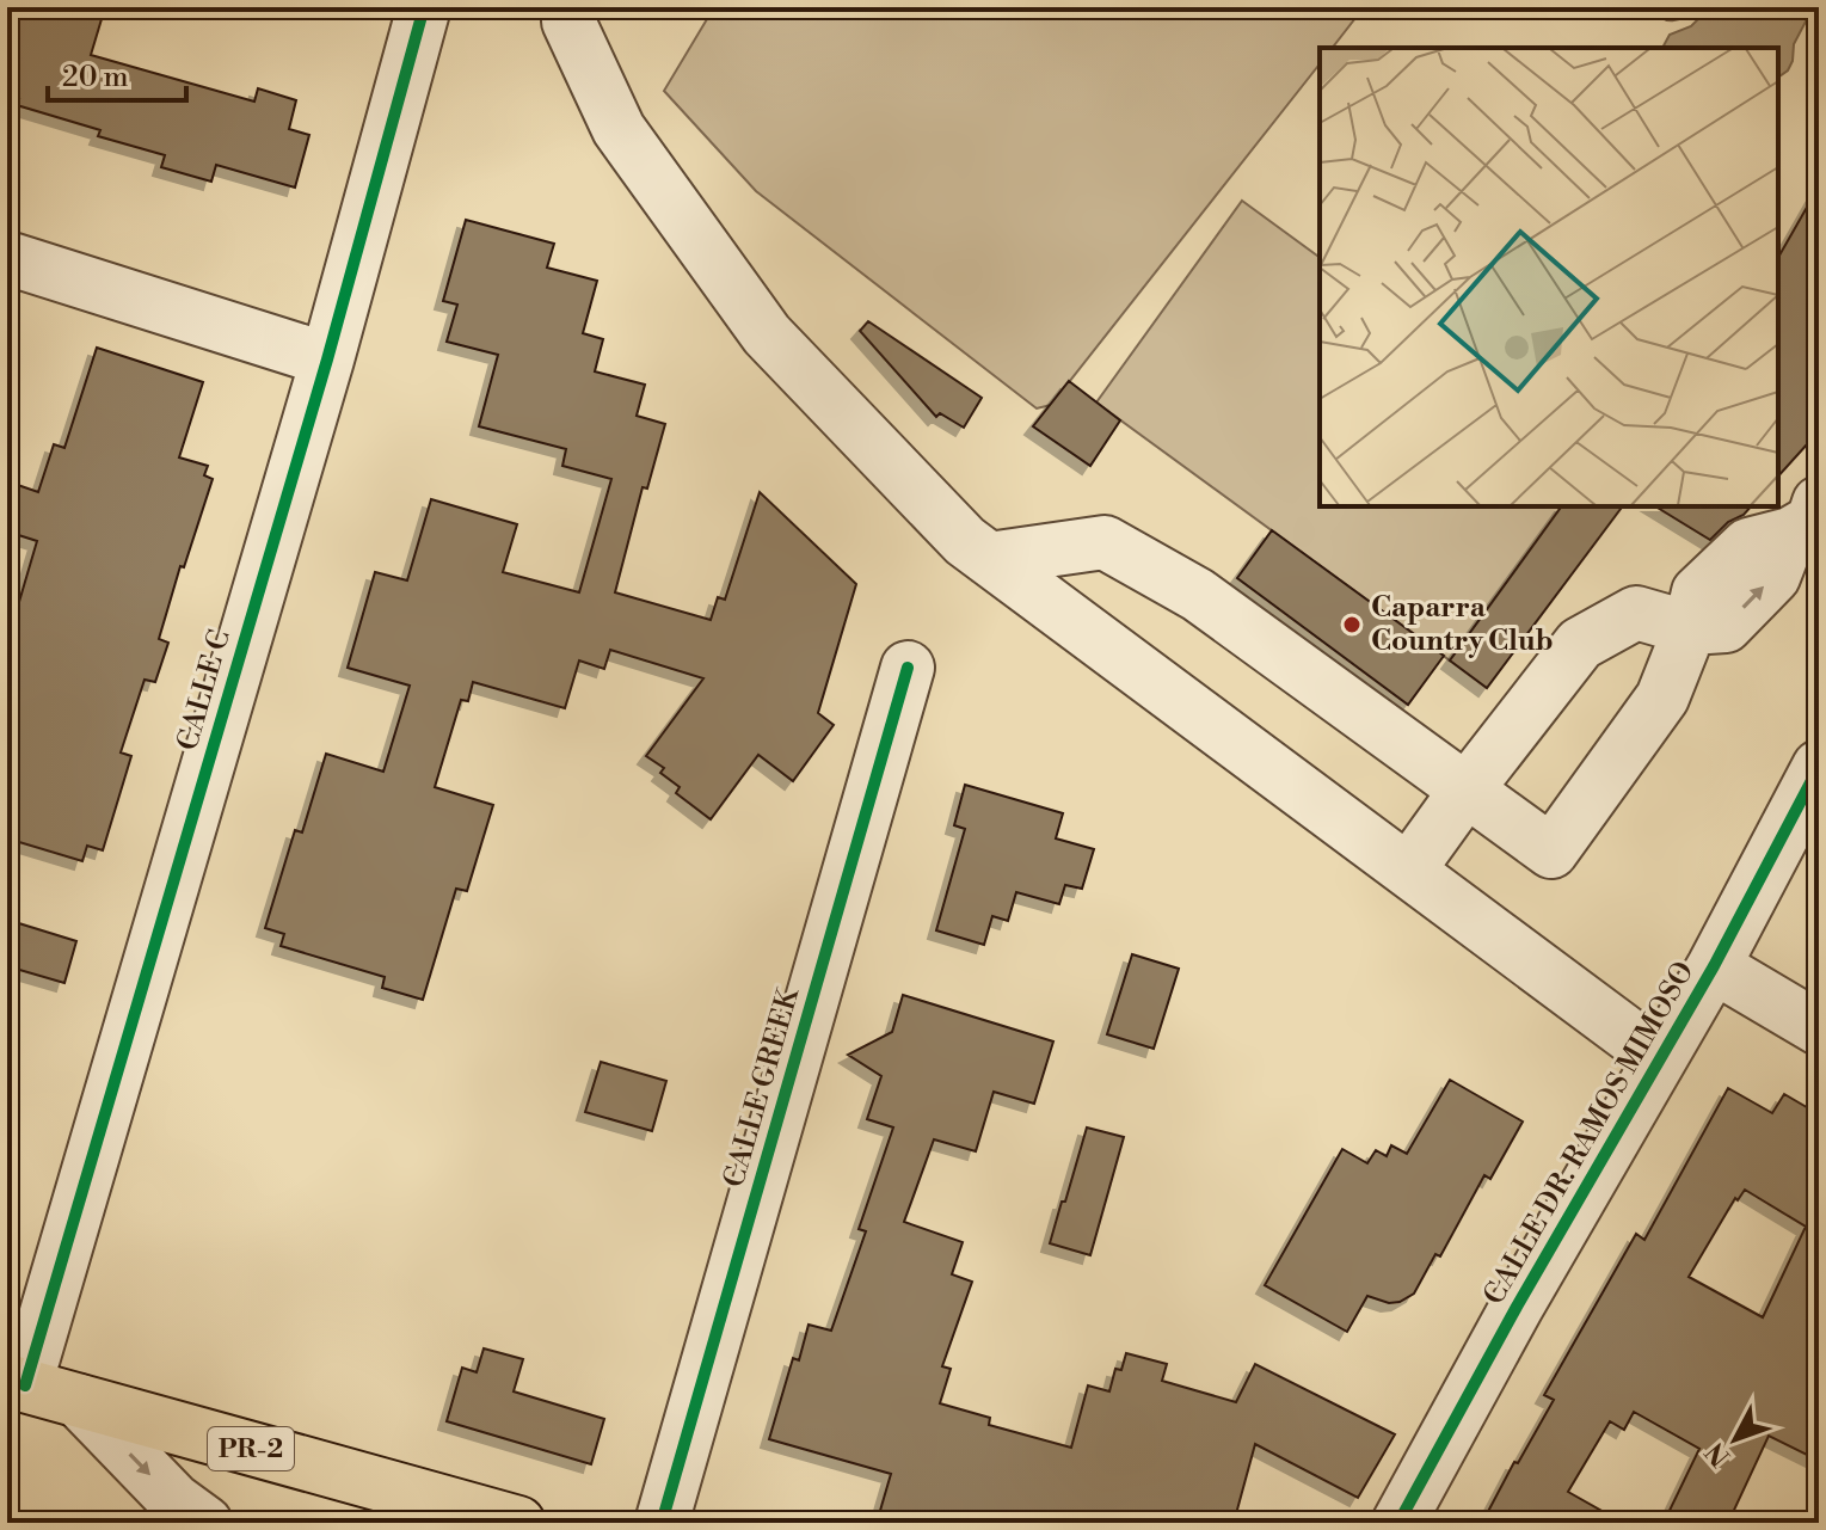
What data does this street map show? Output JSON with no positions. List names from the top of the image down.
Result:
{
  "streets": {
    "main road": ["PR-2"],
    "street": ["CALLE C", "CALLE GREEK", "CALLE DR. RAMOS MIMOSO"]
  },
  "crossings": [
    ["CALLE C", "PR-2"]
  ],
  "places": ["Caparra Country Club"],
  "scale_bar": "20 m",
  "north": "bottom left"
}
